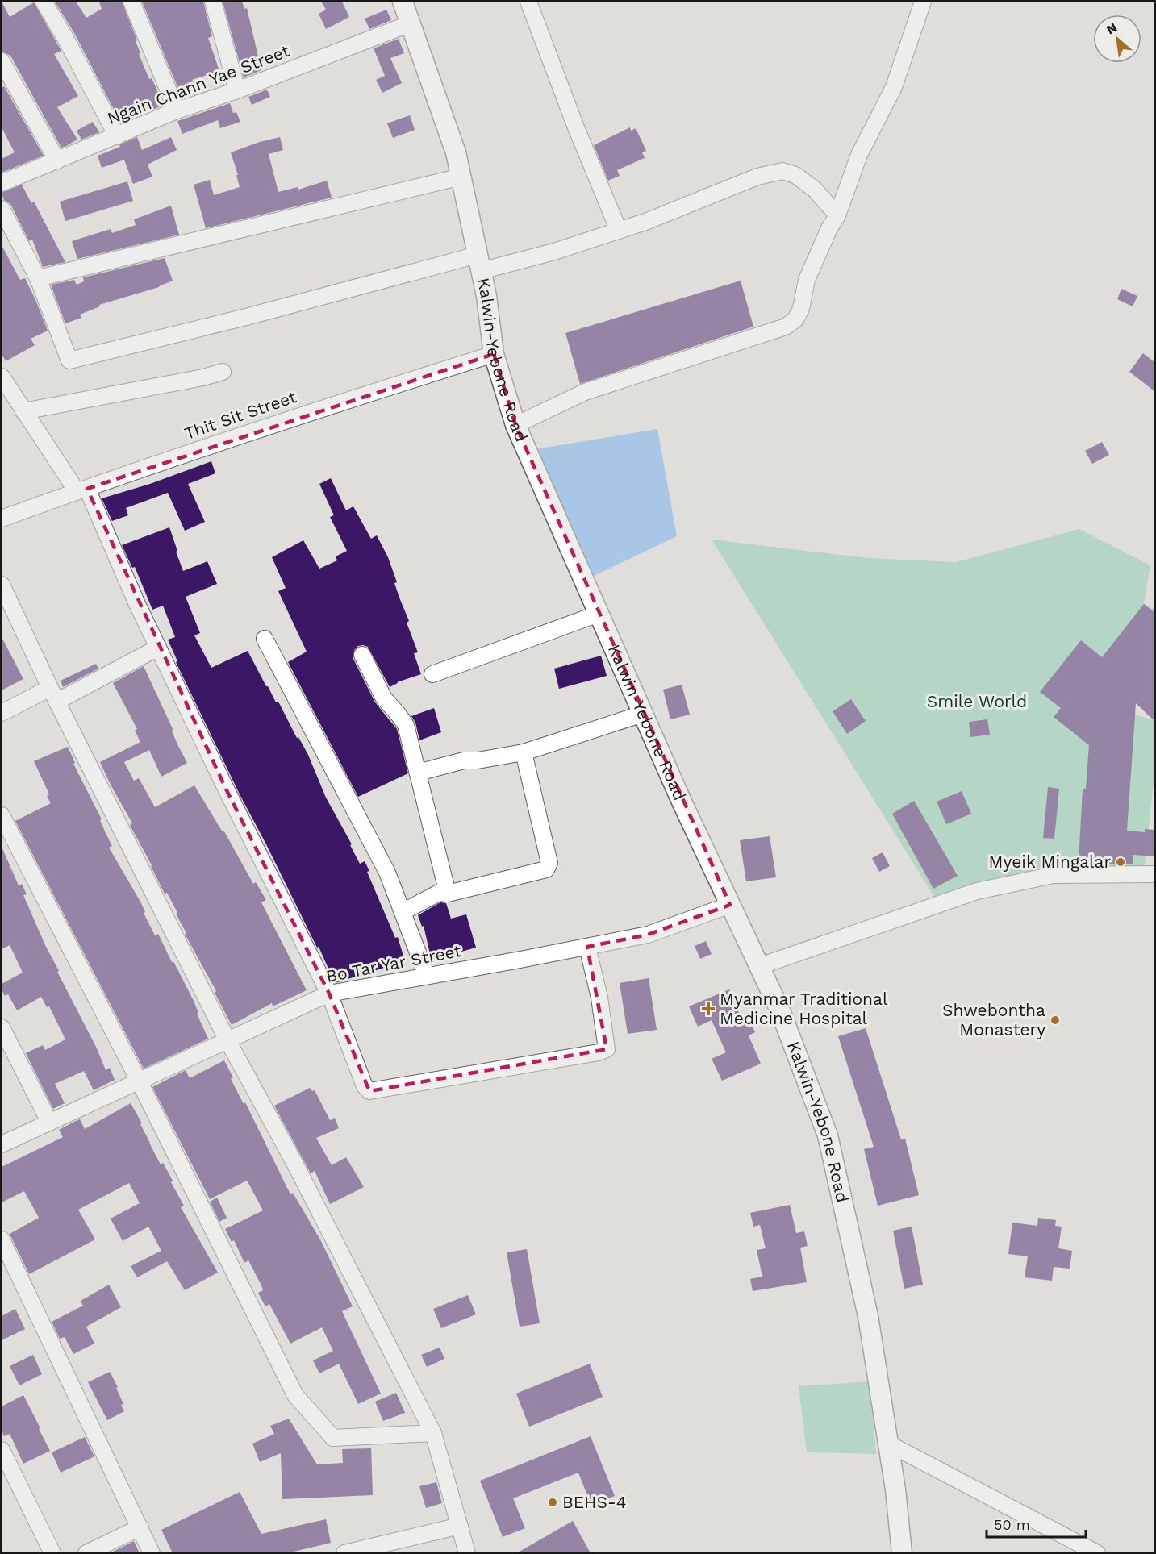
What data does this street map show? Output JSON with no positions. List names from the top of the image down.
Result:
{
  "streets": {
    "street": [
      "Ngain Chann Yae Street",
      "Kalwin-Yebone Road",
      "Thit Sit Street",
      "Bo Tar Yar Street"
    ]
  },
  "crossings": [
    ["Ngain Chann Yae Street", "Kalwin-Yebone Road"],
    ["Kalwin-Yebone Road", "Thit Sit Street"],
    ["Kalwin-Yebone Road", "Bo Tar Yar Street"]
  ],
  "parks": ["Smile World"],
  "places": {
    "other": ["Myeik Mingalar", "Shwebontha Monastery", "BEHS-4"],
    "health": ["Myanmar Traditional Medicine Hospital"]
  },
  "scale_bar": "50 m",
  "north": "top left"
}
